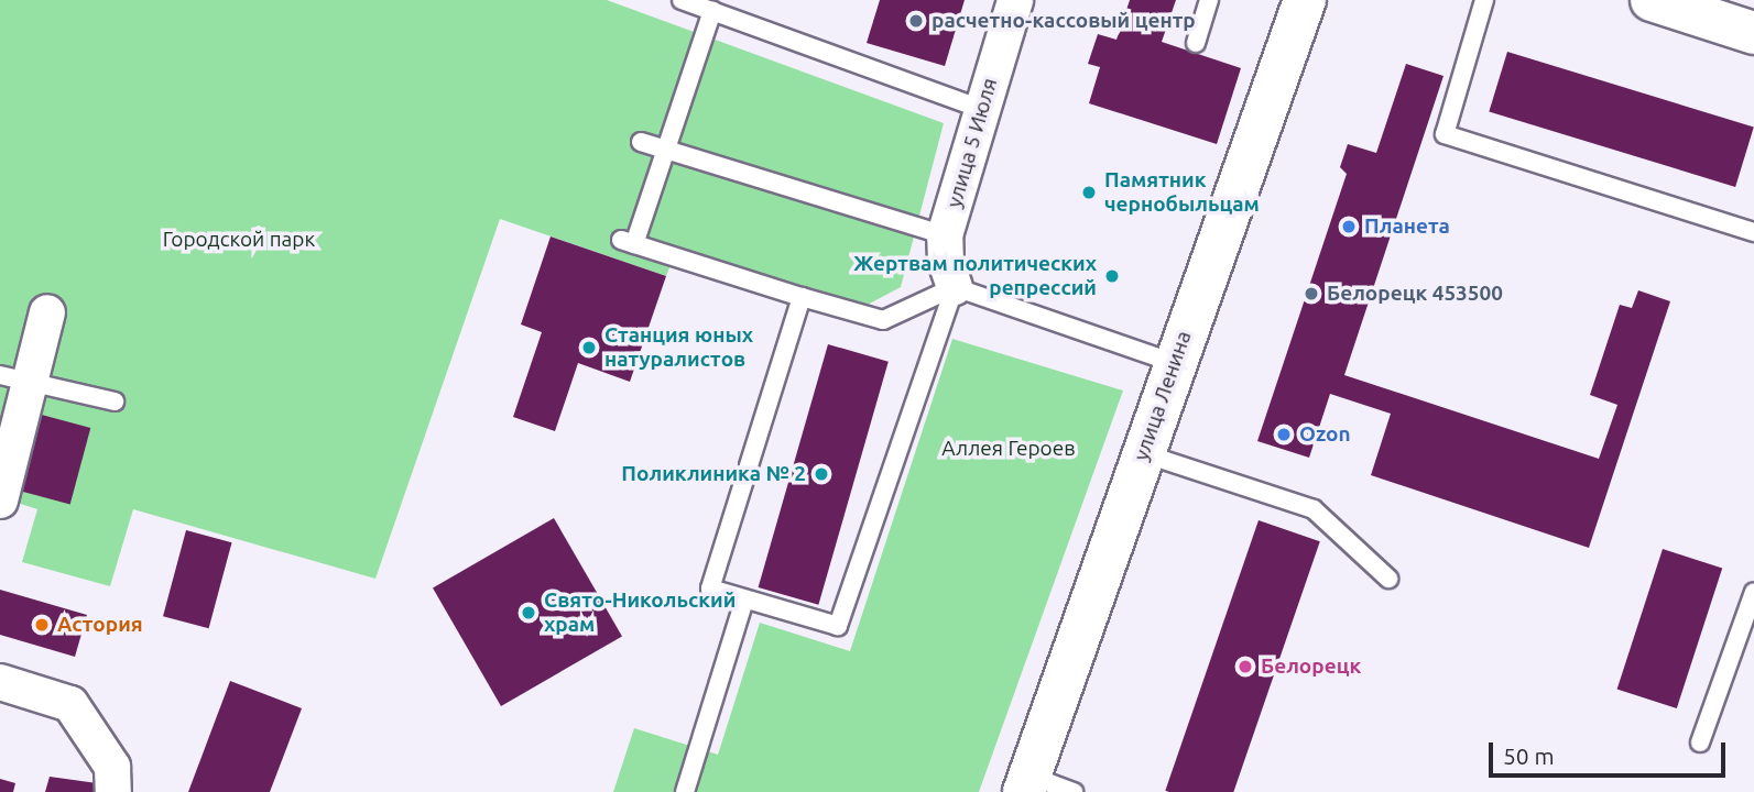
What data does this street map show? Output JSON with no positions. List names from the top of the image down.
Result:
{
  "streets": {
    "street": ["улица 5 Июля", "улица Ленина"]
  },
  "parks": ["Городской парк", "Аллея Героев"],
  "places": [
    "расчетно-кассовый центр",
    "Памятник чернобыльцам",
    "Планета",
    "Жертвам политических репрессий",
    "Белорецк 453500",
    "Станция юных натуралистов",
    "Ozon",
    "Поликлиника № 2",
    "Свято-Никольский храм",
    "Астория",
    "Белорецк"
  ],
  "scale_bar": "50 m"
}
